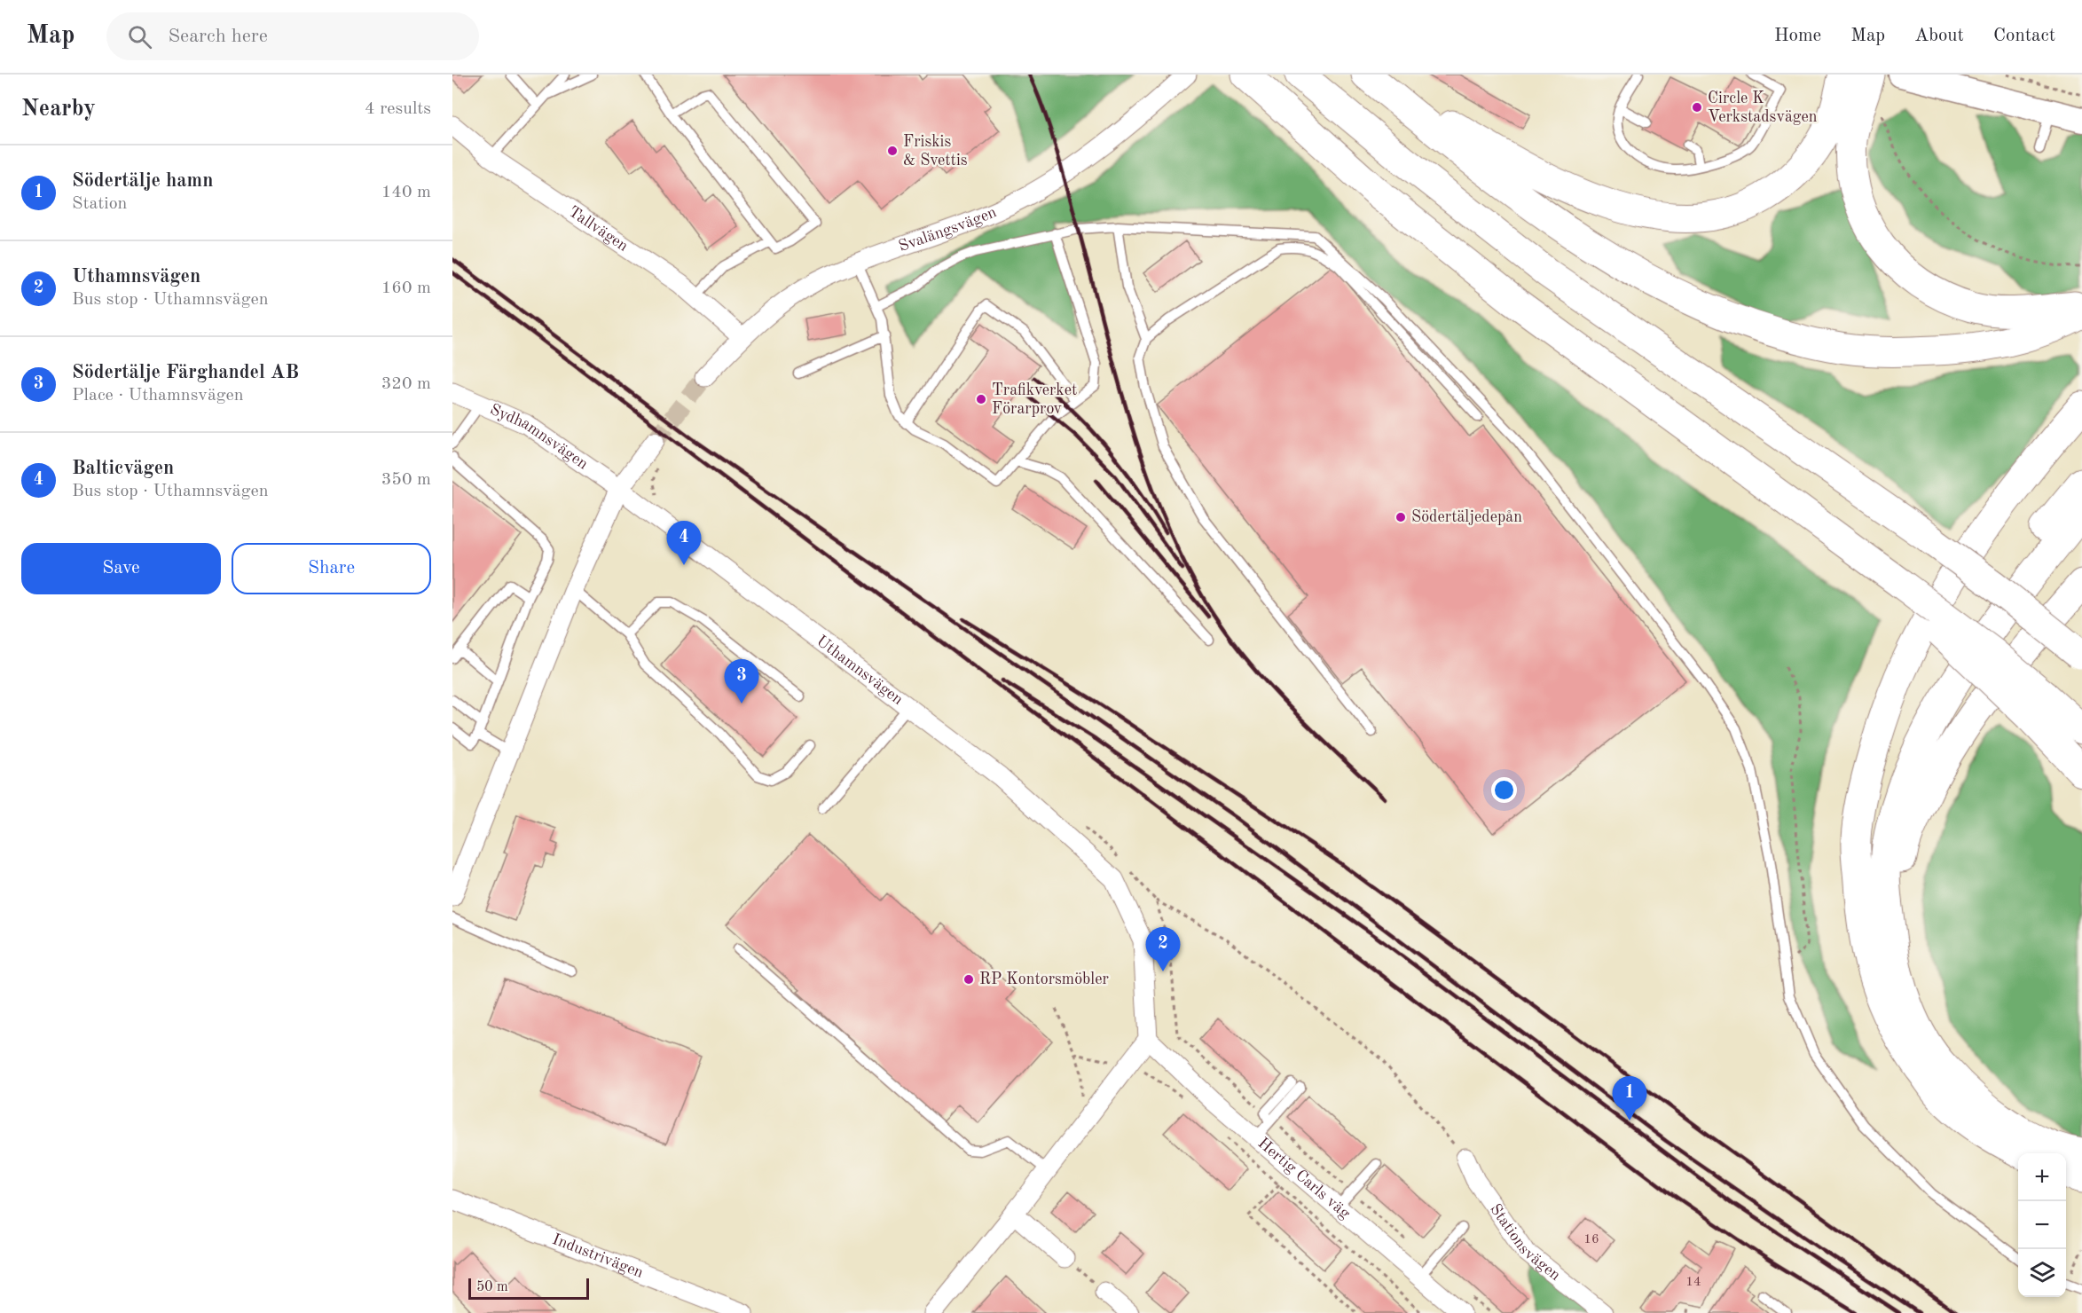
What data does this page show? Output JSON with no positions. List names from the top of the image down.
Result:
{
  "streets": {
    "street": [
      "Tallvägen",
      "Svalängsvägen",
      "Sydhamnsvägen",
      "Uthamnsvägen",
      "Hertig Carls väg",
      "Stationsvägen",
      "Industrivägen"
    ]
  },
  "crossings": [
    ["Tallvägen", "Svalängsvägen"],
    ["Sydhamnsvägen", "Uthamnsvägen"],
    ["Uthamnsvägen", "Hertig Carls väg"]
  ],
  "places": [
    "Circle K Verkstadsvägen",
    "Friskis & Svettis",
    "Trafikverket Förarprov",
    "Södertäljedepån",
    "RP Kontorsmöbler"
  ],
  "house_numbers": ["16", "14"],
  "scale_bar": "50 m",
  "page": {
    "header": "Map",
    "search": "Search here",
    "nav": [
      "Home",
      "Map",
      "About",
      "Contact"
    ],
    "heading": ["Nearby", "4 results"],
    "list": [
      {
        "mark": "1",
        "name": "Södertälje hamn",
        "note": "Station",
        "value": "140 m"
      },
      {
        "mark": "2",
        "name": "Uthamnsvägen",
        "note": "Bus stop · Uthamnsvägen",
        "value": "160 m"
      },
      {
        "mark": "3",
        "name": "Södertälje Färghandel AB",
        "note": "Place · Uthamnsvägen",
        "value": "320 m"
      },
      {
        "mark": "4",
        "name": "Balticvägen",
        "note": "Bus stop · Uthamnsvägen",
        "value": "350 m"
      }
    ],
    "pins": [
      "4",
      "3",
      "2",
      "1"
    ],
    "buttons": ["Save", "Share"],
    "map_buttons": ["+", "−"],
    "scale": "50 m"
  }
}
